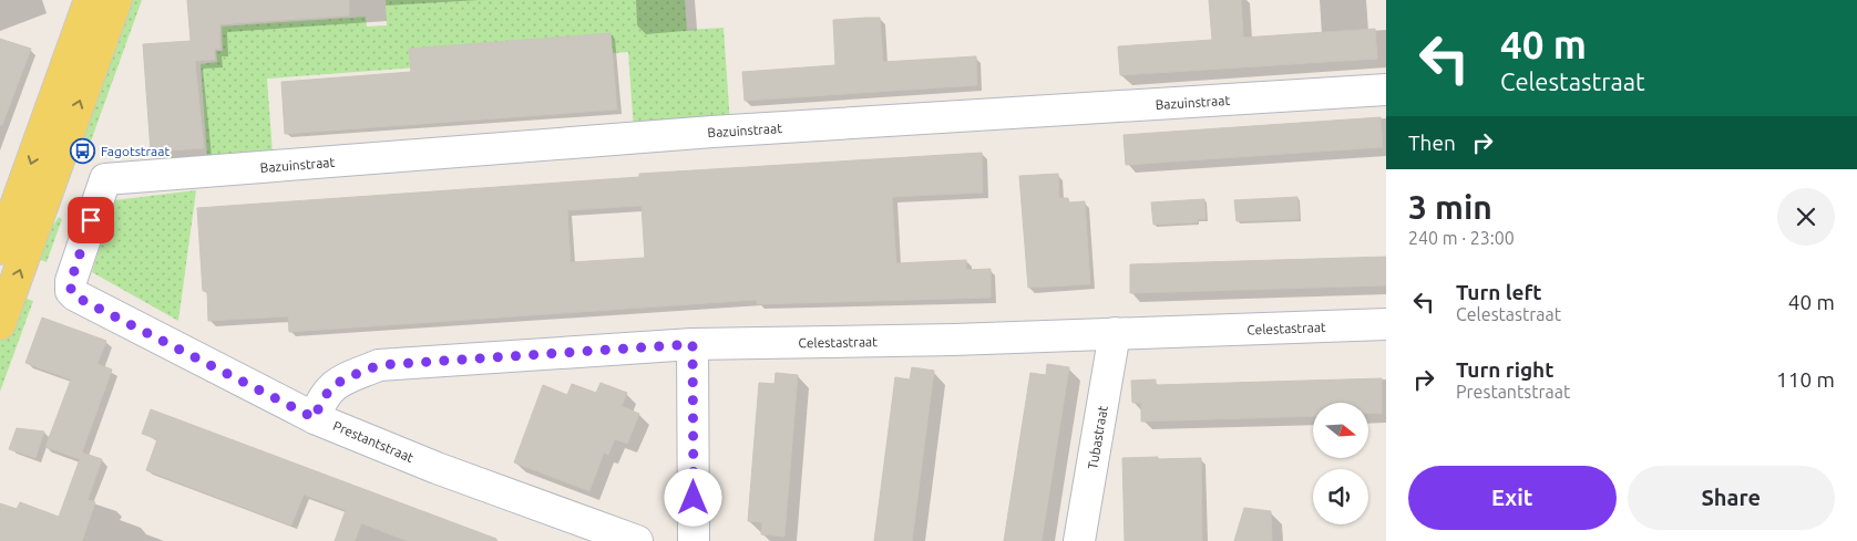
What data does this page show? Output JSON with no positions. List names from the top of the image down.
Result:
{
  "streets": {
    "street": [
      "Bazuinstraat",
      "Celestastraat",
      "Tubastraat",
      "Prestantstraat"
    ]
  },
  "crossings": [
    ["Bazuinstraat", "Prestantstraat"],
    ["Celestastraat", "Tubastraat"],
    ["Celestastraat", "Prestantstraat"]
  ],
  "places": {
    "bus stop": ["Fagotstraat"]
  },
  "north": "right",
  "page": {
    "turn": ["40 m", "Celestastraat"],
    "then": "Then",
    "heading": ["3 min", "240 m · 23:00"],
    "list": [
      {
        "name": "Turn left",
        "note": "Celestastraat",
        "value": "40 m"
      },
      {
        "name": "Turn right",
        "note": "Prestantstraat",
        "value": "110 m"
      }
    ],
    "buttons": ["Exit", "Share"]
  }
}
